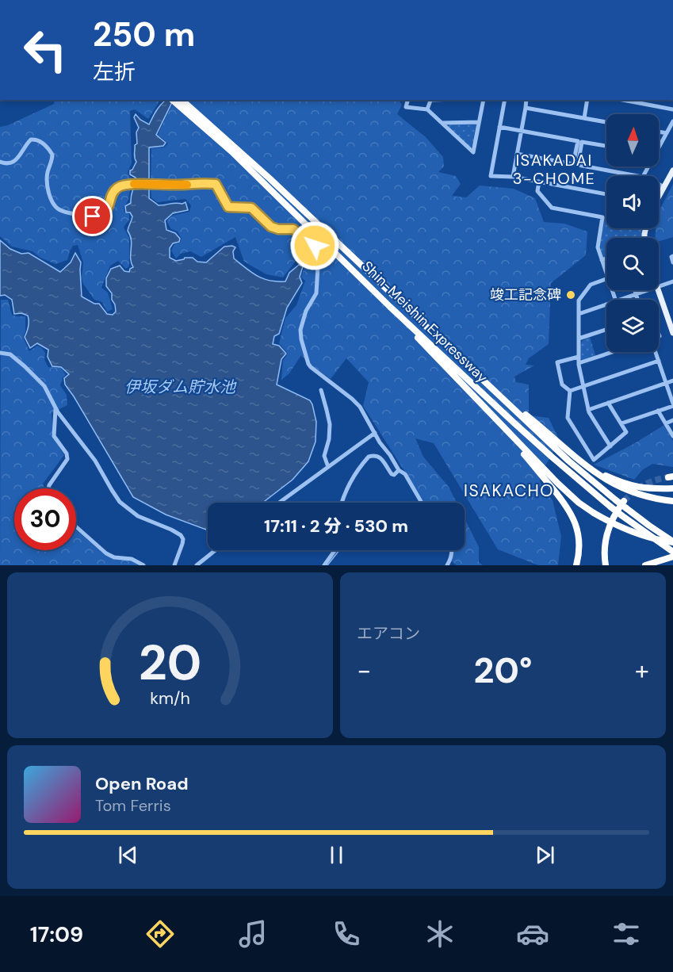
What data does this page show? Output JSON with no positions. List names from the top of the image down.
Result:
{
  "streets": {
    "highway": ["Shin-Meishin Expressway"]
  },
  "districts": ["ISAKADAI 3-CHOME", "ISAKACHO"],
  "water": ["伊坂ダム貯水池"],
  "places": ["竣工記念碑"],
  "north": "top",
  "page": {
    "turn": ["250 m", "左折"],
    "limit": "30",
    "trip": "17:11 · 2 分 · 530 m",
    "tile": "エアコン",
    "heat": ["−", "20°", "+"],
    "song": ["Open Road", "Tom Ferris"],
    "tabs": "17:09",
    "gauge": ["20", "km/h"]
  }
}
